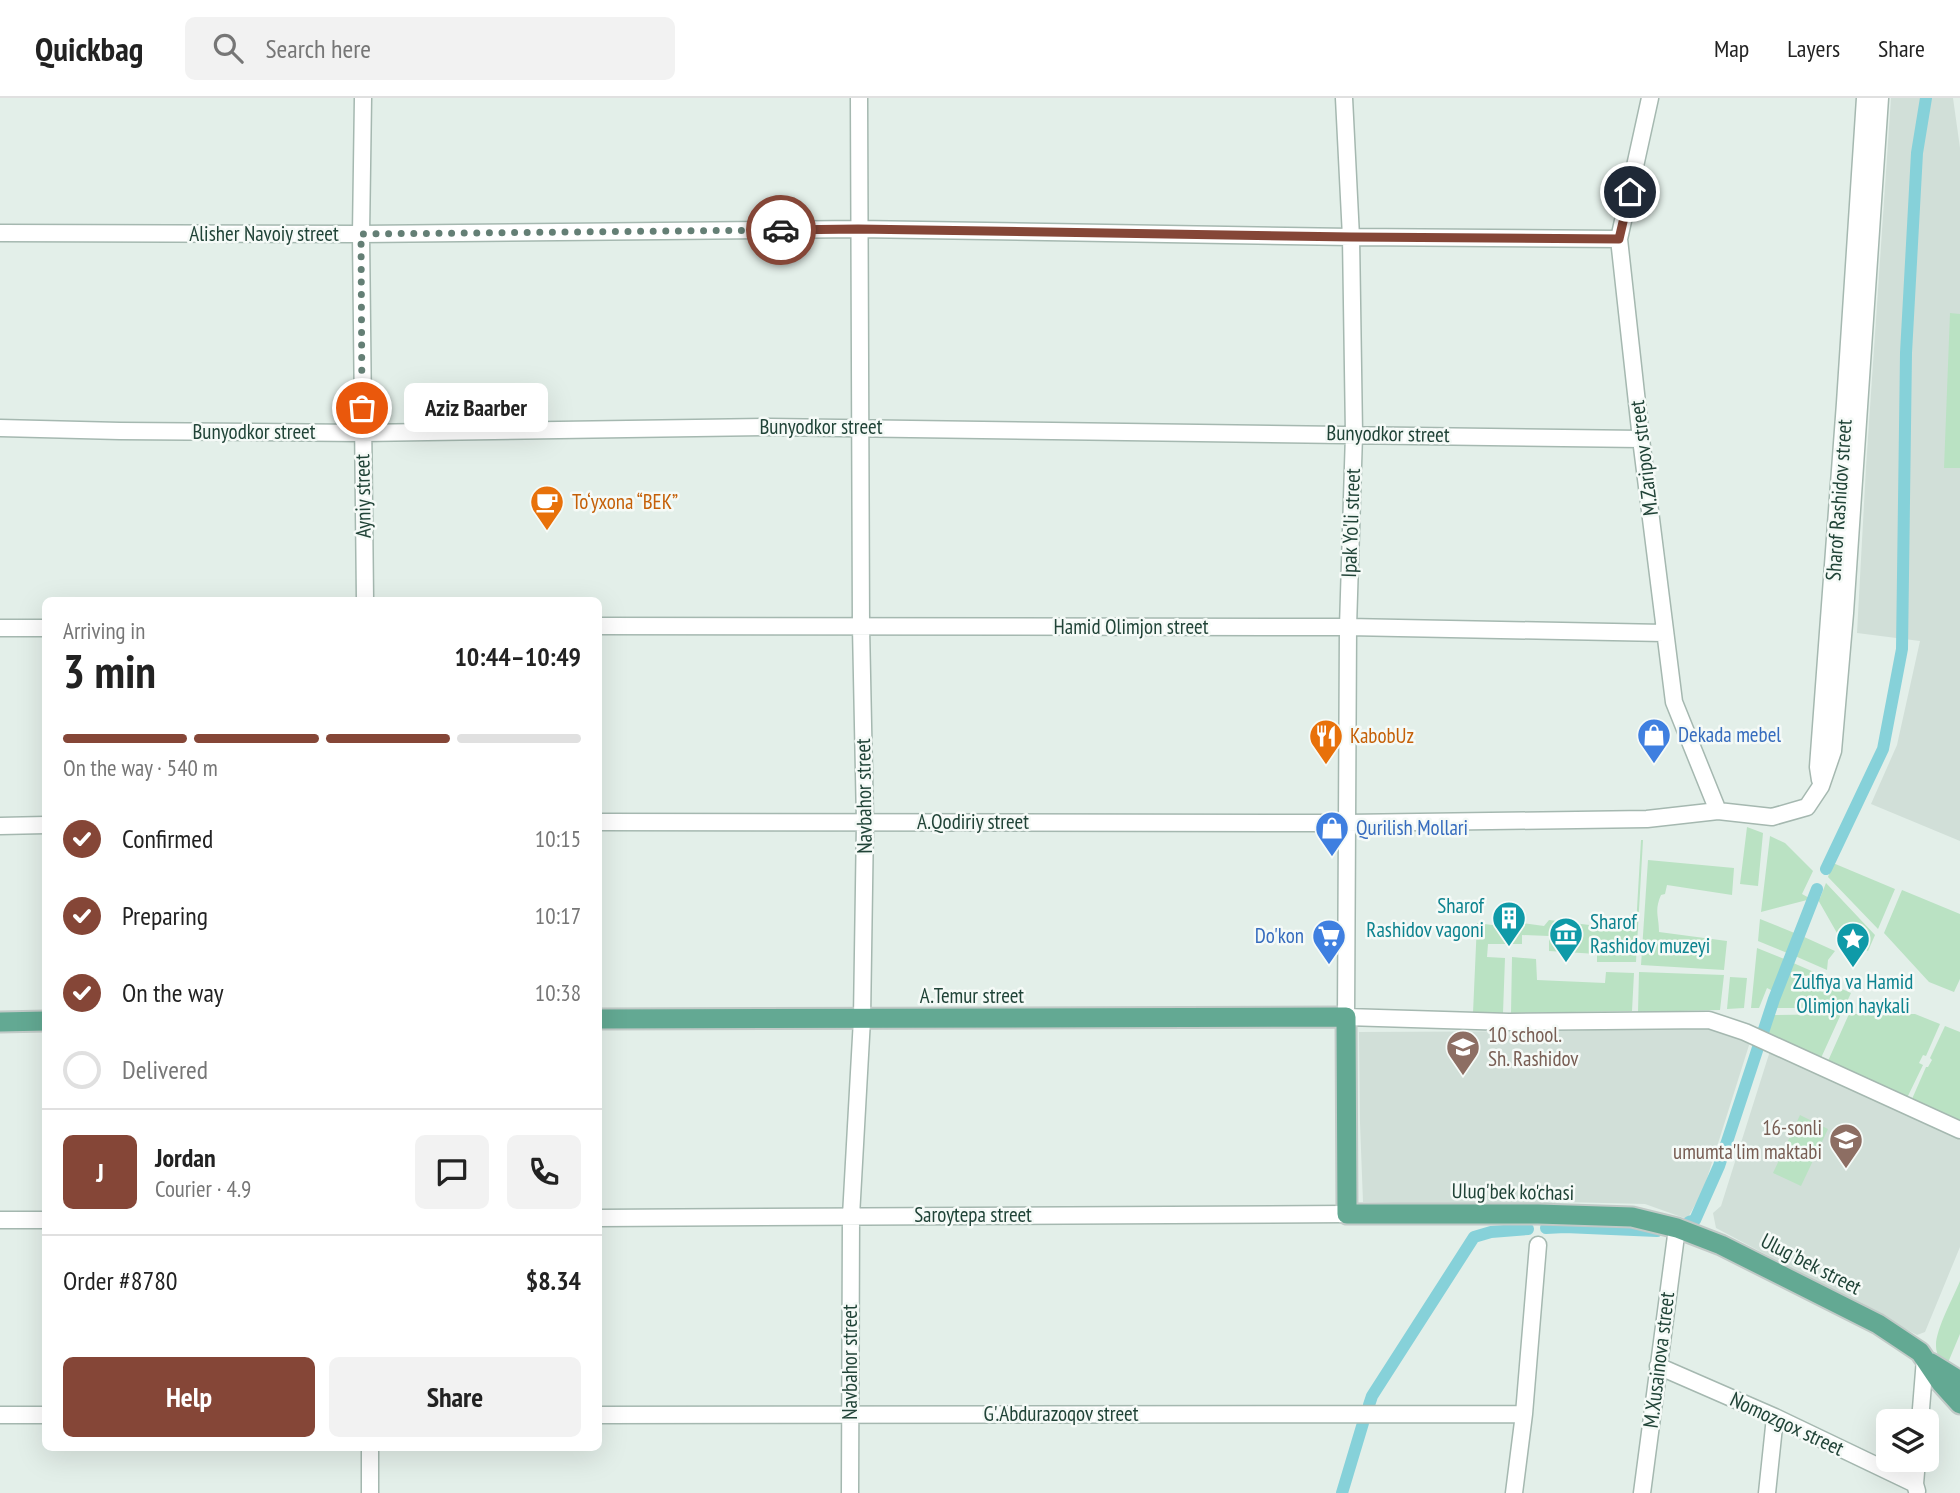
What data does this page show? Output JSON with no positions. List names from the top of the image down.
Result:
{
  "streets": {
    "main road": ["A.Temur street", "Ulug'bek ko'chasi", "Ulug'bek street"],
    "street": [
      "Alisher Navoiy street",
      "Bunyodkor street",
      "M.Zaripov street",
      "Ayniy street",
      "Sharof Rashidov street",
      "Ipak Yo'li street",
      "Hamid Olimjon street",
      "Navbahor street",
      "A.Qodiriy street",
      "Saroytepa street",
      "M.Xusainova street",
      "G'.Abdurazoqov street",
      "Nomozgoх street"
    ]
  },
  "crossings": [
    ["Alisher Navoiy street", "M.Zaripov street"],
    ["Alisher Navoiy street", "Ayniy street"],
    ["Alisher Navoiy street", "Ipak Yo'li street"],
    ["Alisher Navoiy street", "Navbahor street"],
    ["Bunyodkor street", "M.Zaripov street"],
    ["Bunyodkor street", "Ayniy street"],
    ["Bunyodkor street", "Ipak Yo'li street"],
    ["Bunyodkor street", "Navbahor street"],
    ["M.Zaripov street", "Hamid Olimjon street"],
    ["M.Zaripov street", "A.Qodiriy street"],
    ["Ipak Yo'li street", "Hamid Olimjon street"],
    ["Ipak Yo'li street", "A.Qodiriy street"],
    ["Ipak Yo'li street", "A.Temur street"],
    ["Hamid Olimjon street", "Navbahor street"],
    ["Navbahor street", "A.Qodiriy street"],
    ["Navbahor street", "A.Temur street"],
    ["Navbahor street", "Saroytepa street"],
    ["Navbahor street", "G'.Abdurazoqov street"],
    ["Ulug'bek ko'chasi", "Saroytepa street"],
    ["Ulug'bek ko'chasi", "Ulug'bek street"],
    ["Ulug'bek ko'chasi", "M.Xusainova street"],
    ["Ulug'bek street", "M.Xusainova street"],
    ["M.Xusainova street", "Nomozgoх street"]
  ],
  "places": {
    "other": ["Aziz Baarber"],
    "cafe": ["To‘yxona “BEK”"],
    "shop": ["Dekada mebel", "Qurilish Mollari"],
    "restaurant": ["KabobUz"],
    "building": ["Sharof Rashidov vagoni"],
    "museum": ["Sharof Rashidov muzeyi"],
    "supermarket": ["Do'kon"],
    "place": ["Zulfiya va Hamid Olimjon haykali"],
    "school or university": ["10 school. Sh. Rashidov", "16-sonli umumta'lim maktabi"]
  },
  "page": {
    "header": "Quickbag",
    "search": "Search here",
    "nav": ["Map", "Layers", "Share"],
    "bubble": "Aziz Baarber",
    "heading": ["3 min", "Arriving in", "10:44–10:49"],
    "panel": [
      "Jordan",
      "Courier · 4.9",
      "Order #8780",
      "$8.34"
    ],
    "bar": "On the way · 540 m",
    "list": [
      ["Confirmed", "10:15"],
      ["Preparing", "10:17"],
      ["On the way", "10:38"],
      "Delivered"
    ],
    "round": "J",
    "buttons": ["Help", "Share"]
  }
}
